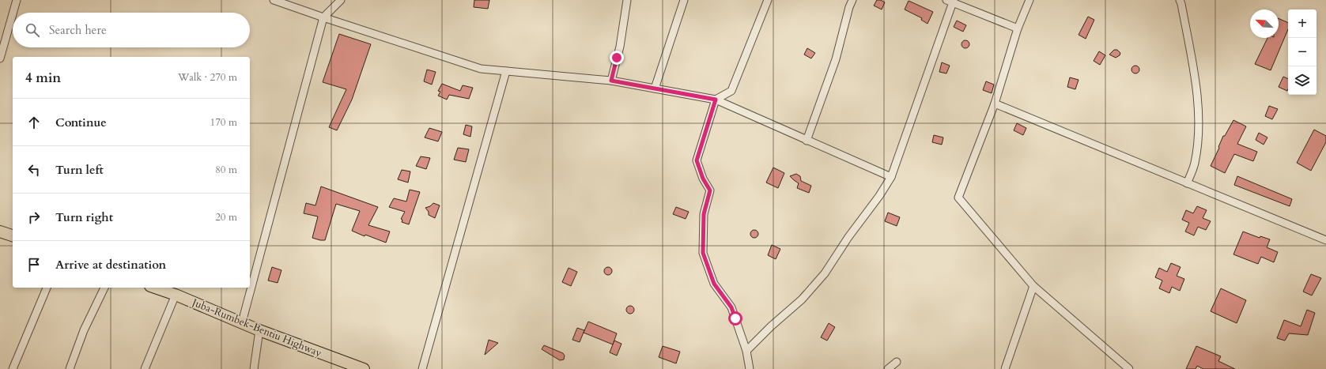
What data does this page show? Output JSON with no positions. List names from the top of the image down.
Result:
{
  "streets": {
    "main road": ["Juba-Rumbek-Bentiu Highway"]
  },
  "north": "top left",
  "page": {
    "map_buttons": ["+", "−"],
    "search": "Search here",
    "heading": ["4 min", "Walk · 270 m"],
    "list": [
      ["Continue", "170 m"],
      ["Turn left", "80 m"],
      ["Turn right", "20 m"],
      "Arrive at destination"
    ]
  }
}
